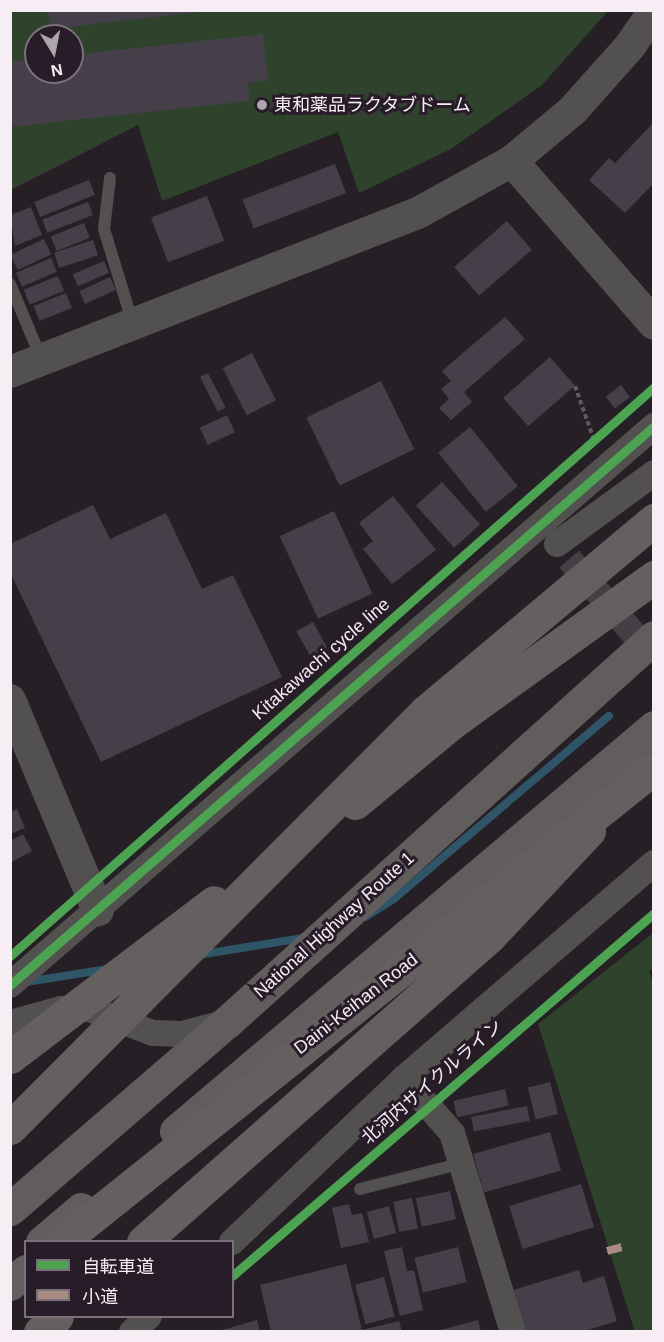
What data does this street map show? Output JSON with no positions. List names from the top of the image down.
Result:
{
  "streets": {
    "highway": ["National Highway Route 1", "Daini-Keihan Road"],
    "cycle path": ["Kitakawachi cycle line", "北河内サイクルライン"]
  },
  "places": ["東和薬品ラクタブドーム"],
  "legend": ["自転車道", "小道"],
  "north": "bottom"
}
